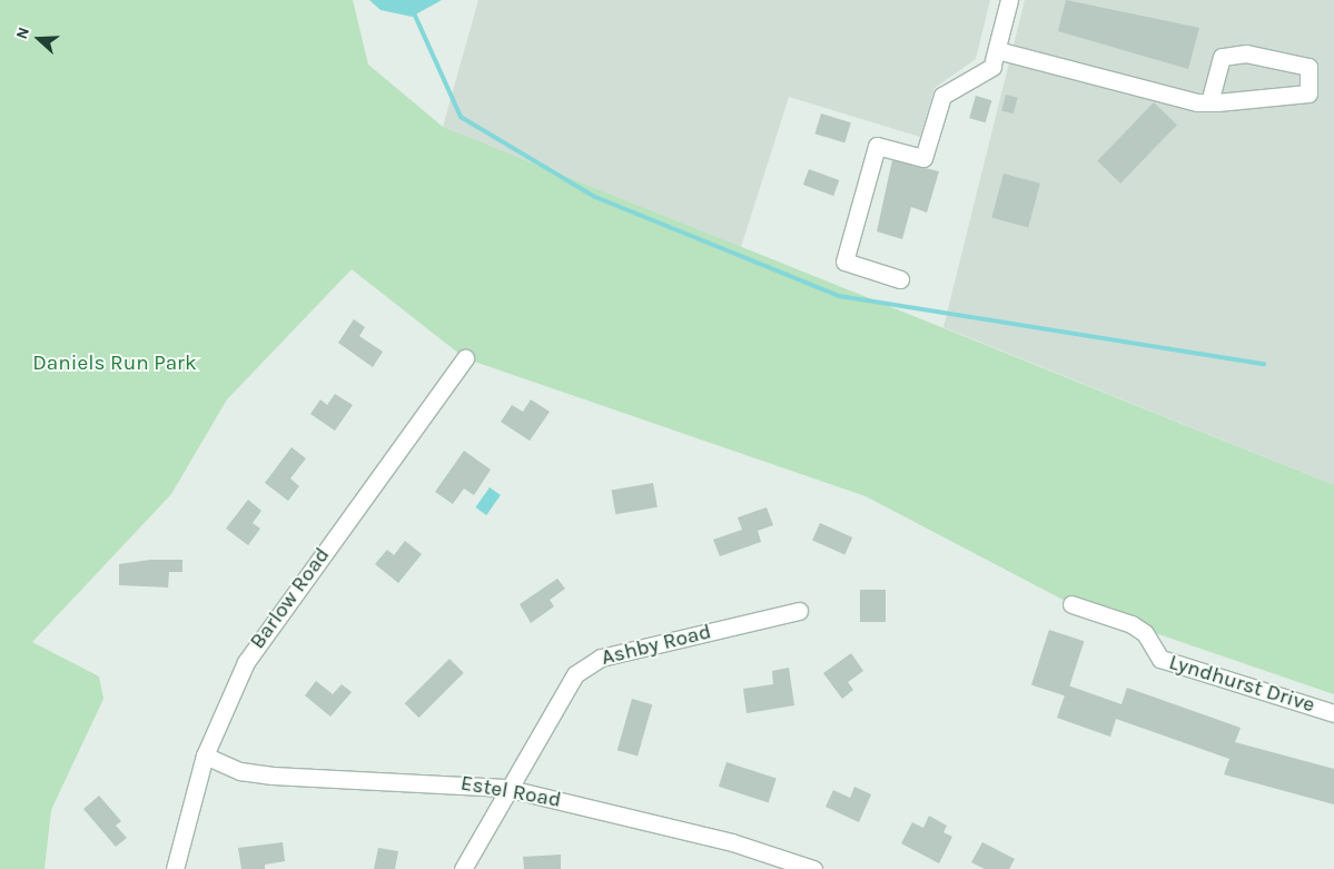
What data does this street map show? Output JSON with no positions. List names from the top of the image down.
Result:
{
  "streets": {
    "street": [
      "Barlow Road",
      "Ashby Road",
      "Lyndhurst Drive",
      "Estel Road"
    ]
  },
  "crossings": [
    ["Barlow Road", "Estel Road"],
    ["Ashby Road", "Estel Road"]
  ],
  "parks": ["Daniels Run Park"],
  "north": "left"
}
